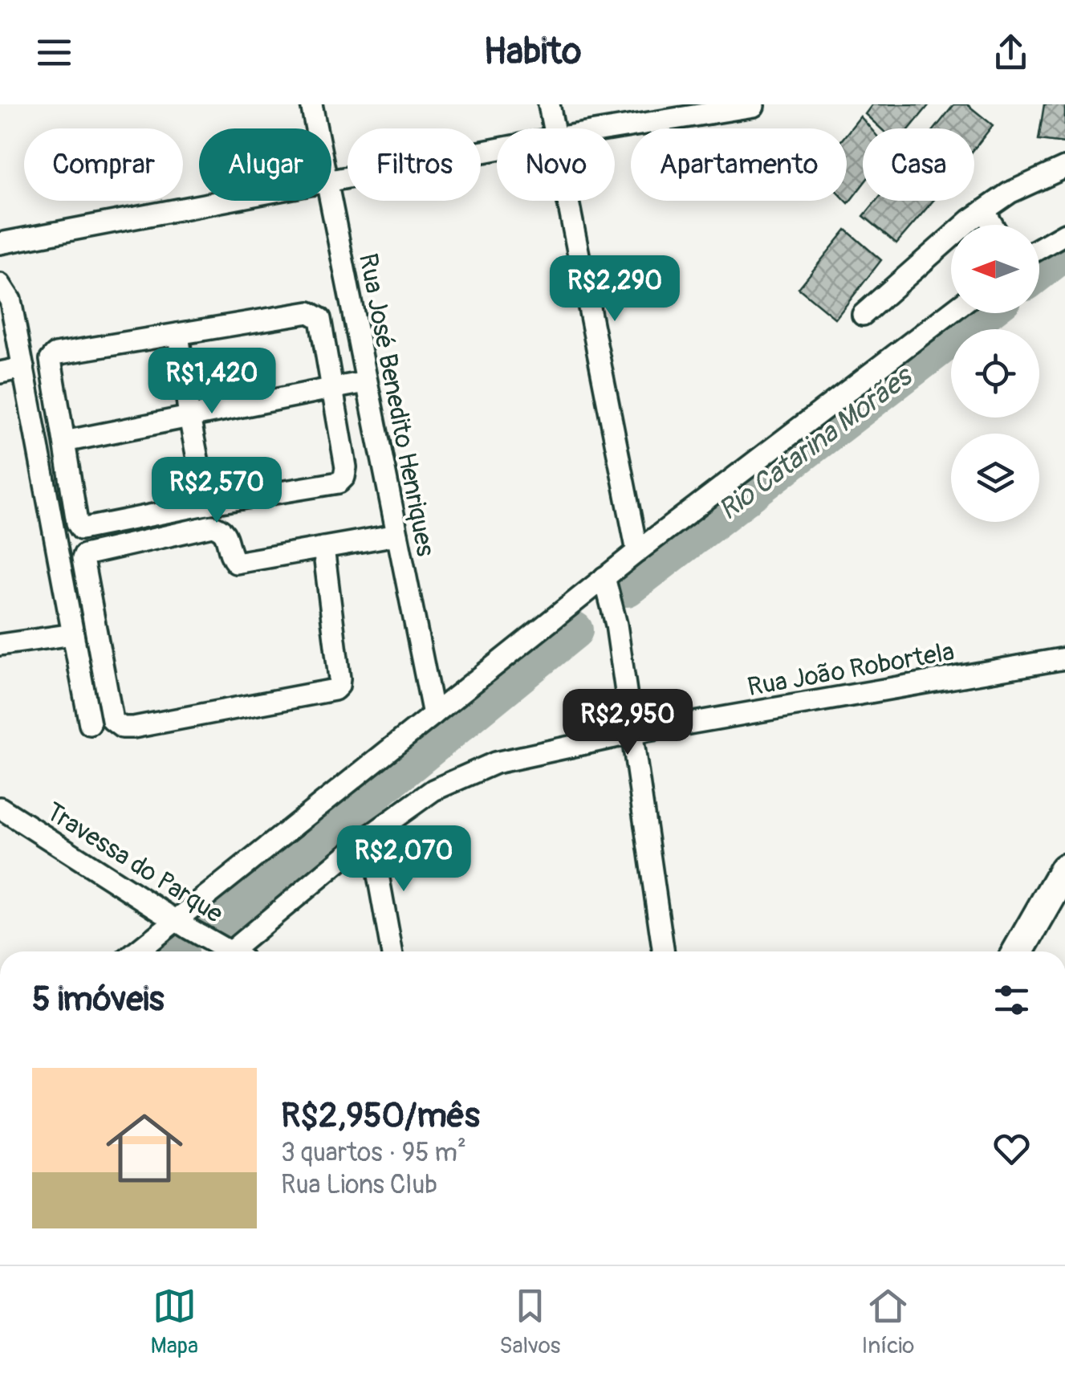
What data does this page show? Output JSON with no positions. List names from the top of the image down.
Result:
{
  "streets": {
    "street": ["Rua José Benedito Henriques", "Rua João Robortela", "Travessa do Parque"]
  },
  "water": ["Rio Catarina Morães"],
  "north": "left",
  "page": {
    "header": "Habito",
    "chip": [
      "Comprar",
      "Alugar",
      "Filtros",
      "Novo",
      "Apartamento",
      "Casa"
    ],
    "price": [
      "R$2,290",
      "R$1,420",
      "R$2,570",
      "R$2,950",
      "R$2,070"
    ],
    "heading": "5 imóveis",
    "list": [
      {
        "name": "R$2,950/mês",
        "note": "3 quartos · 95 m² · Rua Lions Club"
      }
    ],
    "tabs": ["Mapa", "Salvos", "Início"]
  }
}
